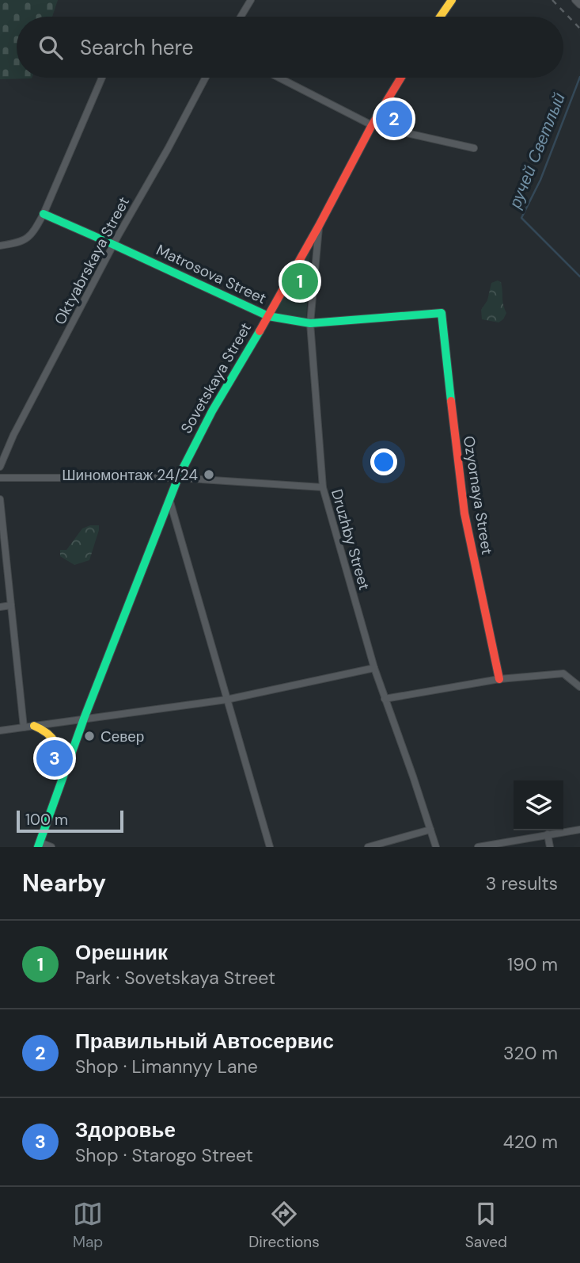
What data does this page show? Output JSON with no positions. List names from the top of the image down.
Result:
{
  "streets": {
    "street": [
      "Oktyabrskaya Street",
      "Matrosova Street",
      "Sovetskaya Street",
      "Ozyornaya Street",
      "Druzhby Street"
    ]
  },
  "crossings": [
    ["Oktyabrskaya Street", "Matrosova Street"],
    ["Matrosova Street", "Sovetskaya Street"],
    ["Matrosova Street", "Ozyornaya Street"],
    ["Matrosova Street", "Druzhby Street"],
    ["Sovetskaya Street", "Druzhby Street"]
  ],
  "water": ["ручей Светлый"],
  "places": ["Шиномонтаж 24/24", "Север"],
  "scale_bar": "100 m",
  "page": {
    "search": "Search here",
    "pins": ["2", "1", "3"],
    "scale": "100 m",
    "heading": ["Nearby", "3 results"],
    "list": [
      {
        "mark": "1",
        "name": "Орешник",
        "note": "Park · Sovetskaya Street",
        "value": "190 m"
      },
      {
        "mark": "2",
        "name": "Правильный Автосервис",
        "note": "Shop · Limannyy Lane",
        "value": "320 m"
      },
      {
        "mark": "3",
        "name": "Здоровье",
        "note": "Shop · Starogo Street",
        "value": "420 m"
      }
    ],
    "nav": ["Map", "Directions", "Saved"]
  }
}
